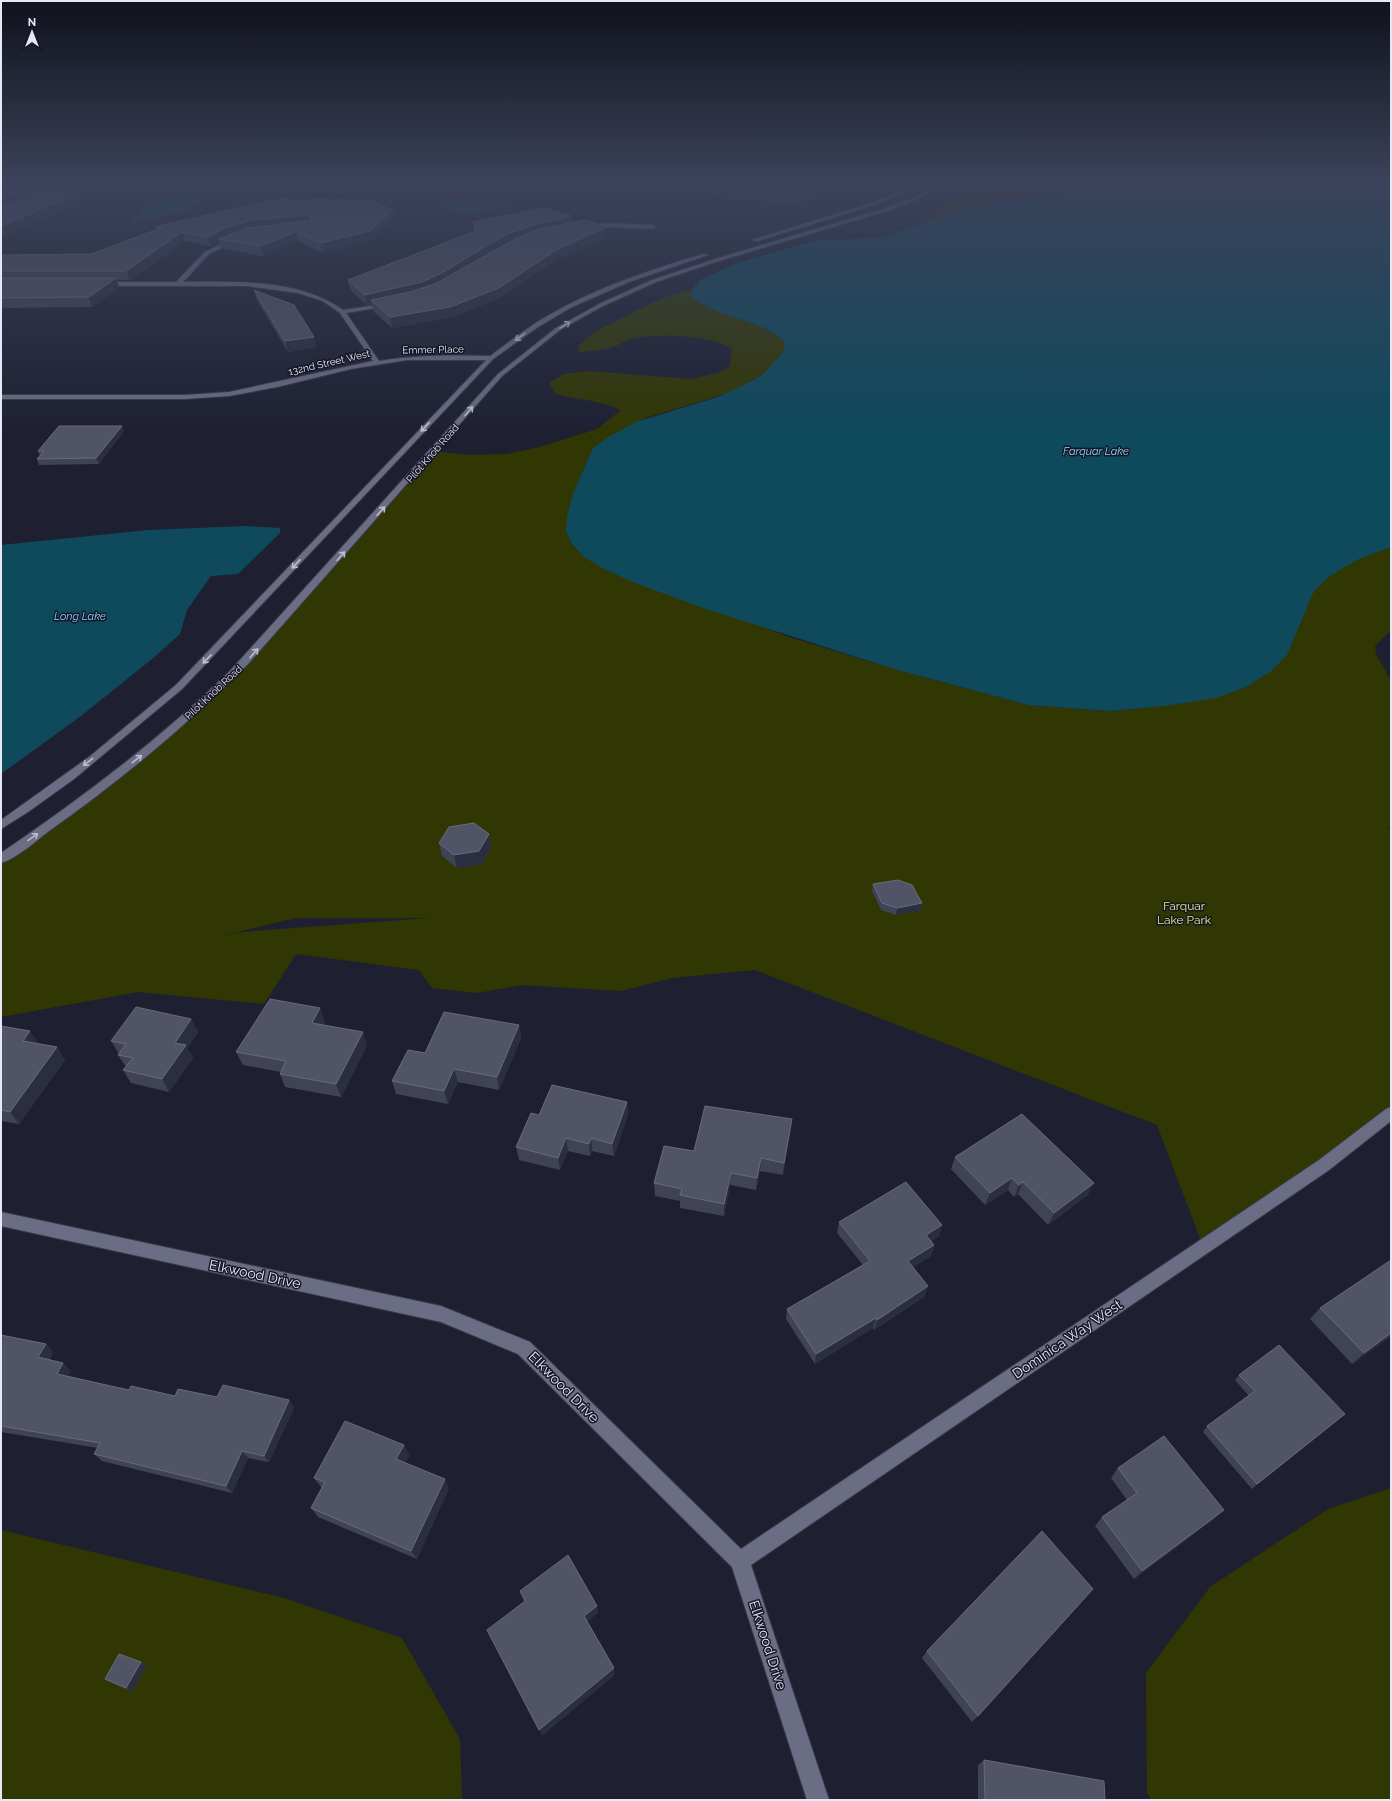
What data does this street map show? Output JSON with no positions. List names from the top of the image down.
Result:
{
  "streets": {
    "main road": [
      "Emmer Place",
      "132nd Street West",
      "Pilot Knob Road",
      "Elkwood Drive",
      "Dominica Way West"
    ]
  },
  "crossings": [
    ["Emmer Place", "132nd Street West"],
    ["Emmer Place", "Pilot Knob Road"],
    ["Elkwood Drive", "Dominica Way West"]
  ],
  "water": ["Farquar Lake", "Long Lake"],
  "parks": ["Farquar Lake Park"],
  "north": "top"
}
